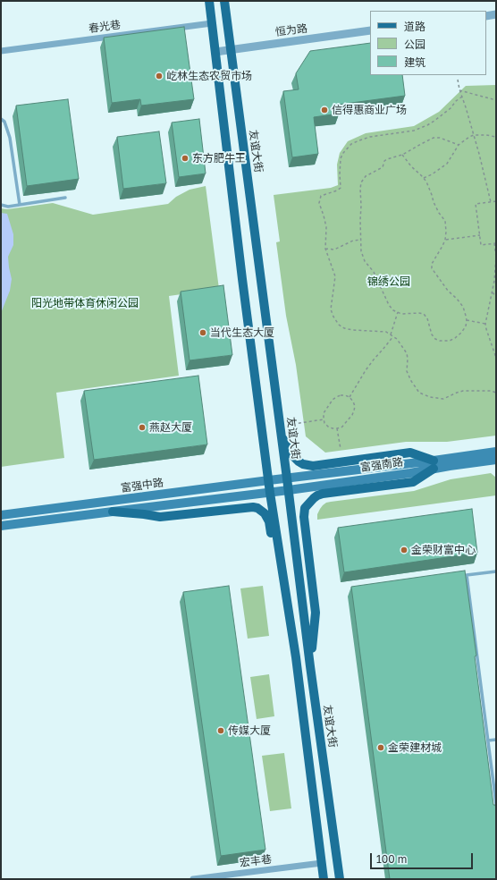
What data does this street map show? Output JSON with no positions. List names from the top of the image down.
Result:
{
  "streets": {
    "main road": ["友谊大街", "富强南路", "富强中路"],
    "street": ["春光巷", "恒为路", "宏丰巷"]
  },
  "crossings": [
    ["恒为路", "友谊大街"],
    ["友谊大街", "富强南路"],
    ["友谊大街", "富强中路"],
    ["富强南路", "富强中路"]
  ],
  "parks": ["锦绣公园", "阳光地带体育休闲公园"],
  "places": [
    "屹林生态农贸市场",
    "信得惠商业广场",
    "东方肥牛王",
    "当代生态大厦",
    "燕赵大厦",
    "金荣财富中心",
    "传媒大厦",
    "金荣建材城"
  ],
  "legend": ["道路", "公园", "建筑"],
  "scale_bar": "100 m"
}
